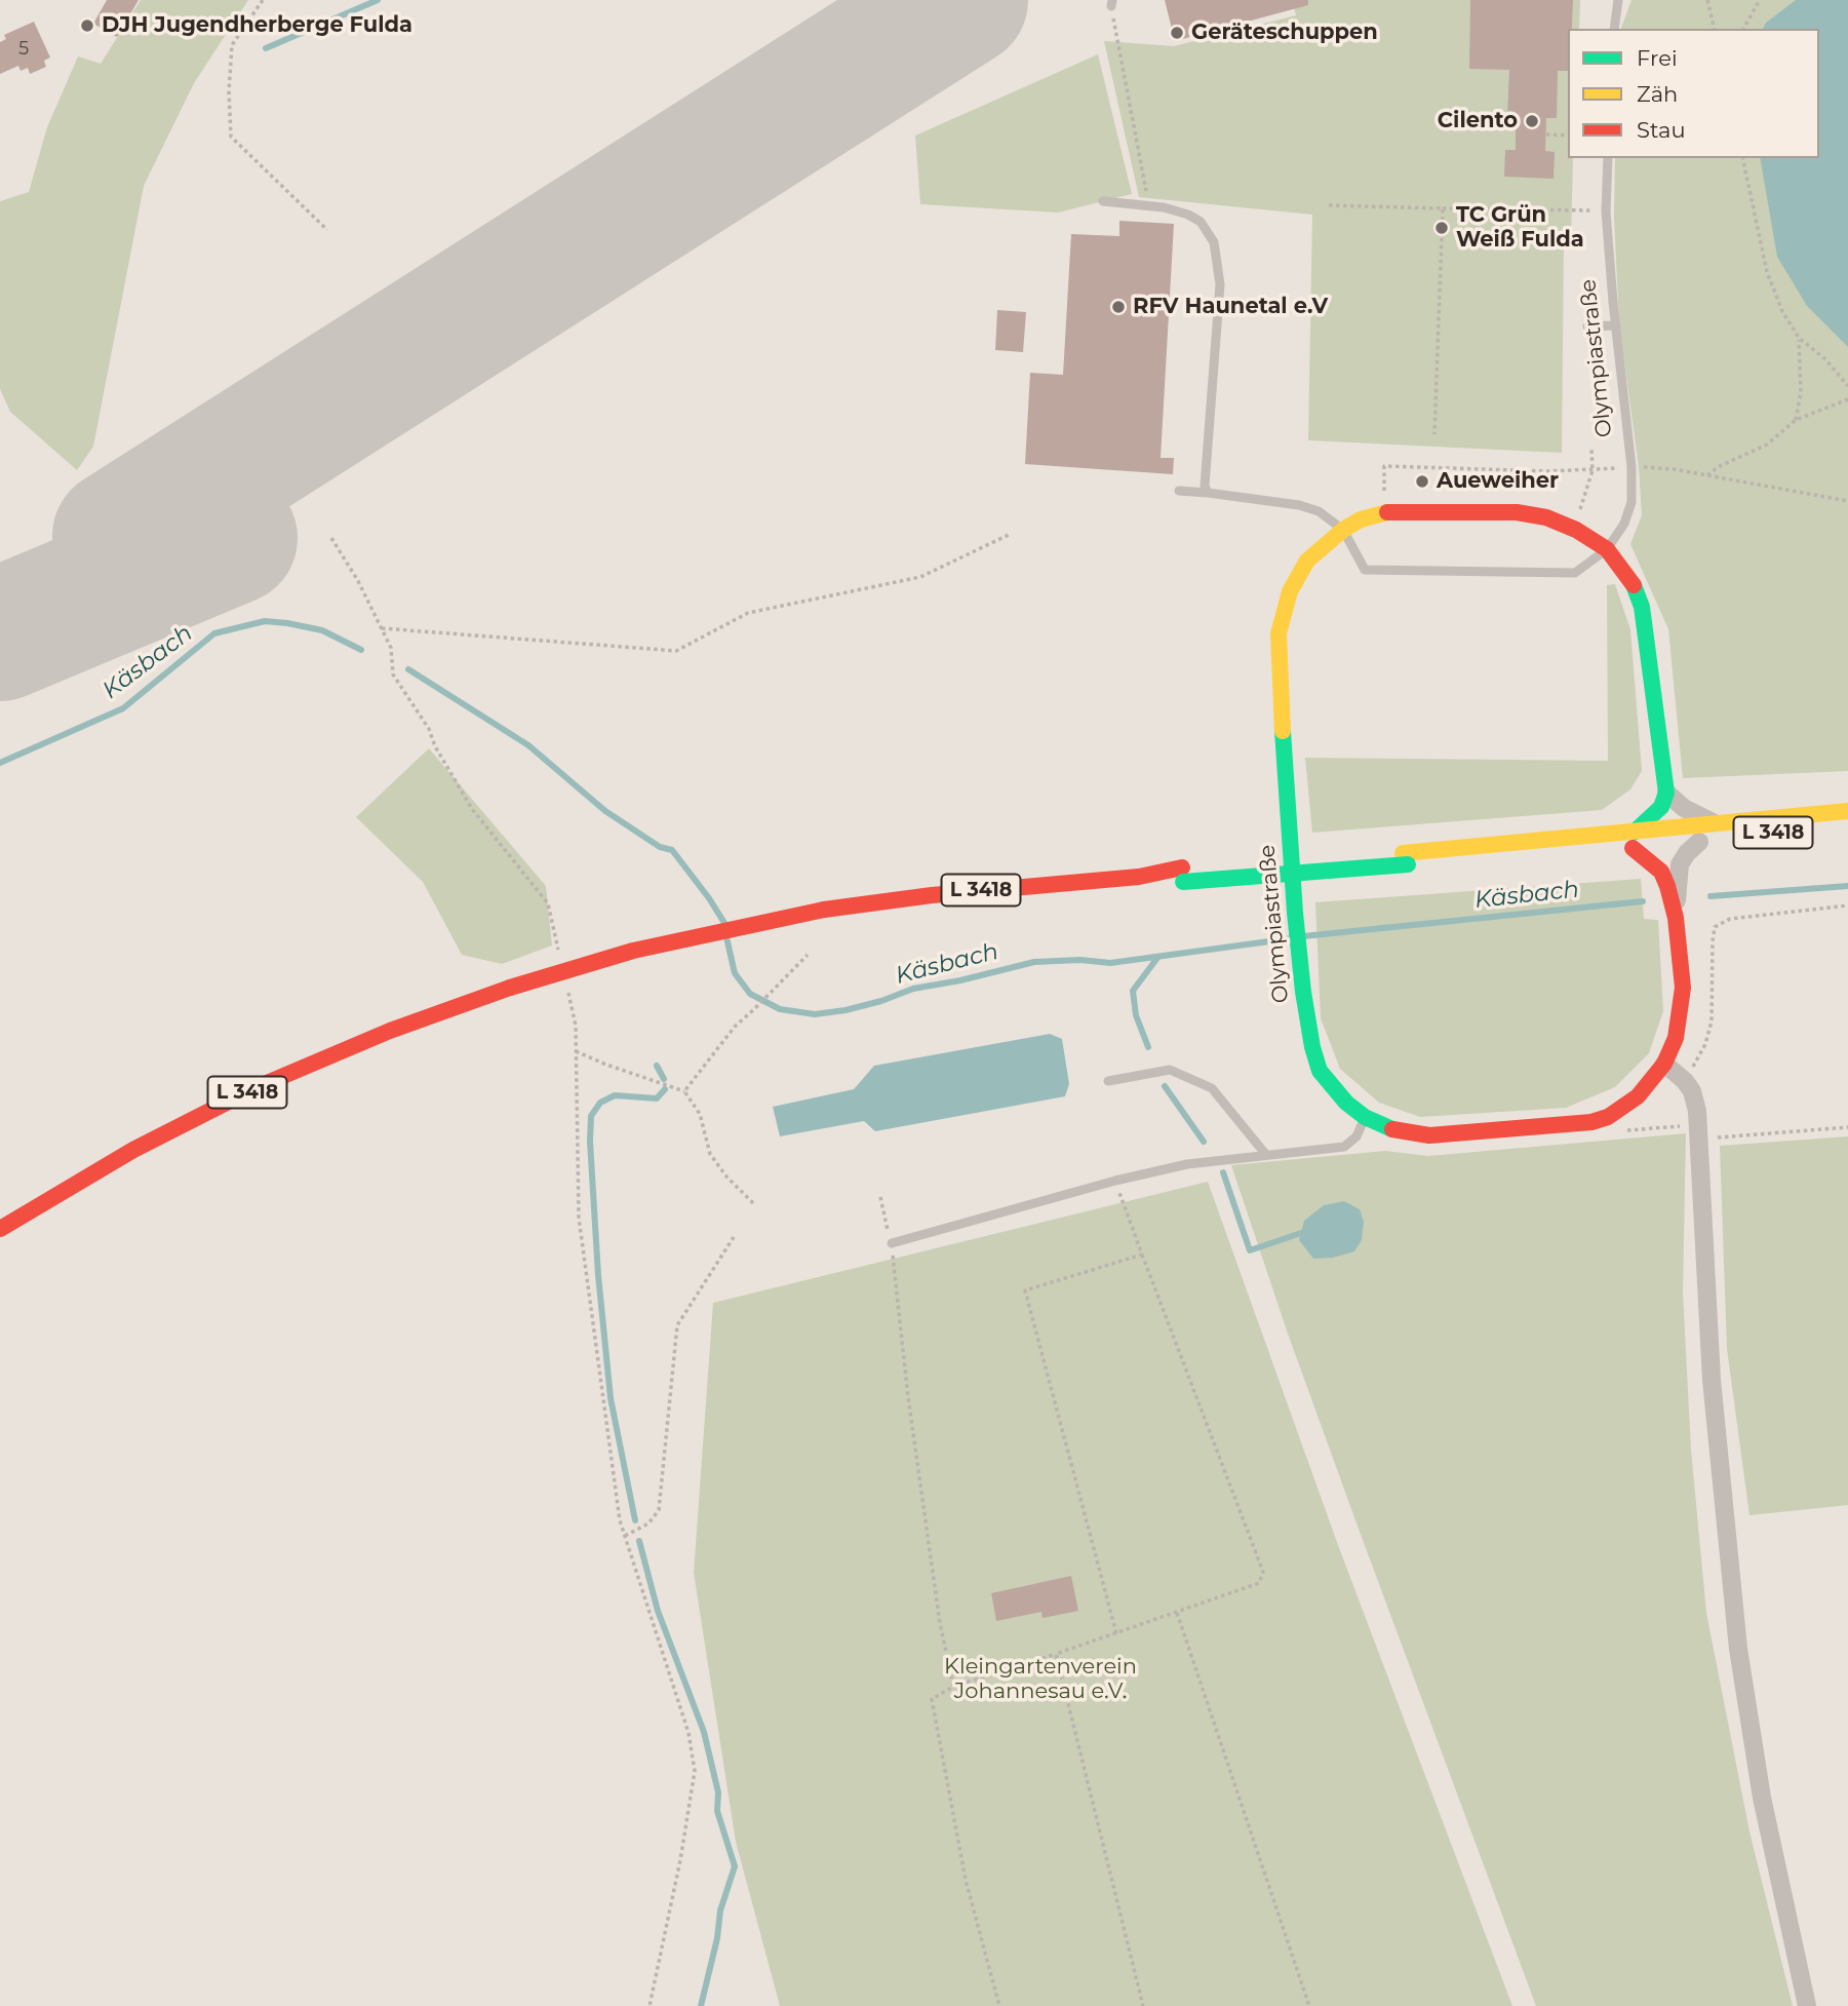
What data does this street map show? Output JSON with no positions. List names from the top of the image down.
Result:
{
  "streets": {
    "main road": ["Olympiastraße", "L 3418"]
  },
  "crossings": [
    ["Olympiastraße", "L 3418"]
  ],
  "water": ["Käsbach"],
  "parks": ["Kleingartenverein Johannesau e.V."],
  "places": [
    "DJH Jugendherberge Fulda",
    "Geräteschuppen",
    "Cilento",
    "TC Grün Weiß Fulda",
    "RFV Haunetal e.V",
    "Aueweiher"
  ],
  "house_numbers": ["5"],
  "legend": ["Frei", "Zäh", "Stau"]
}
